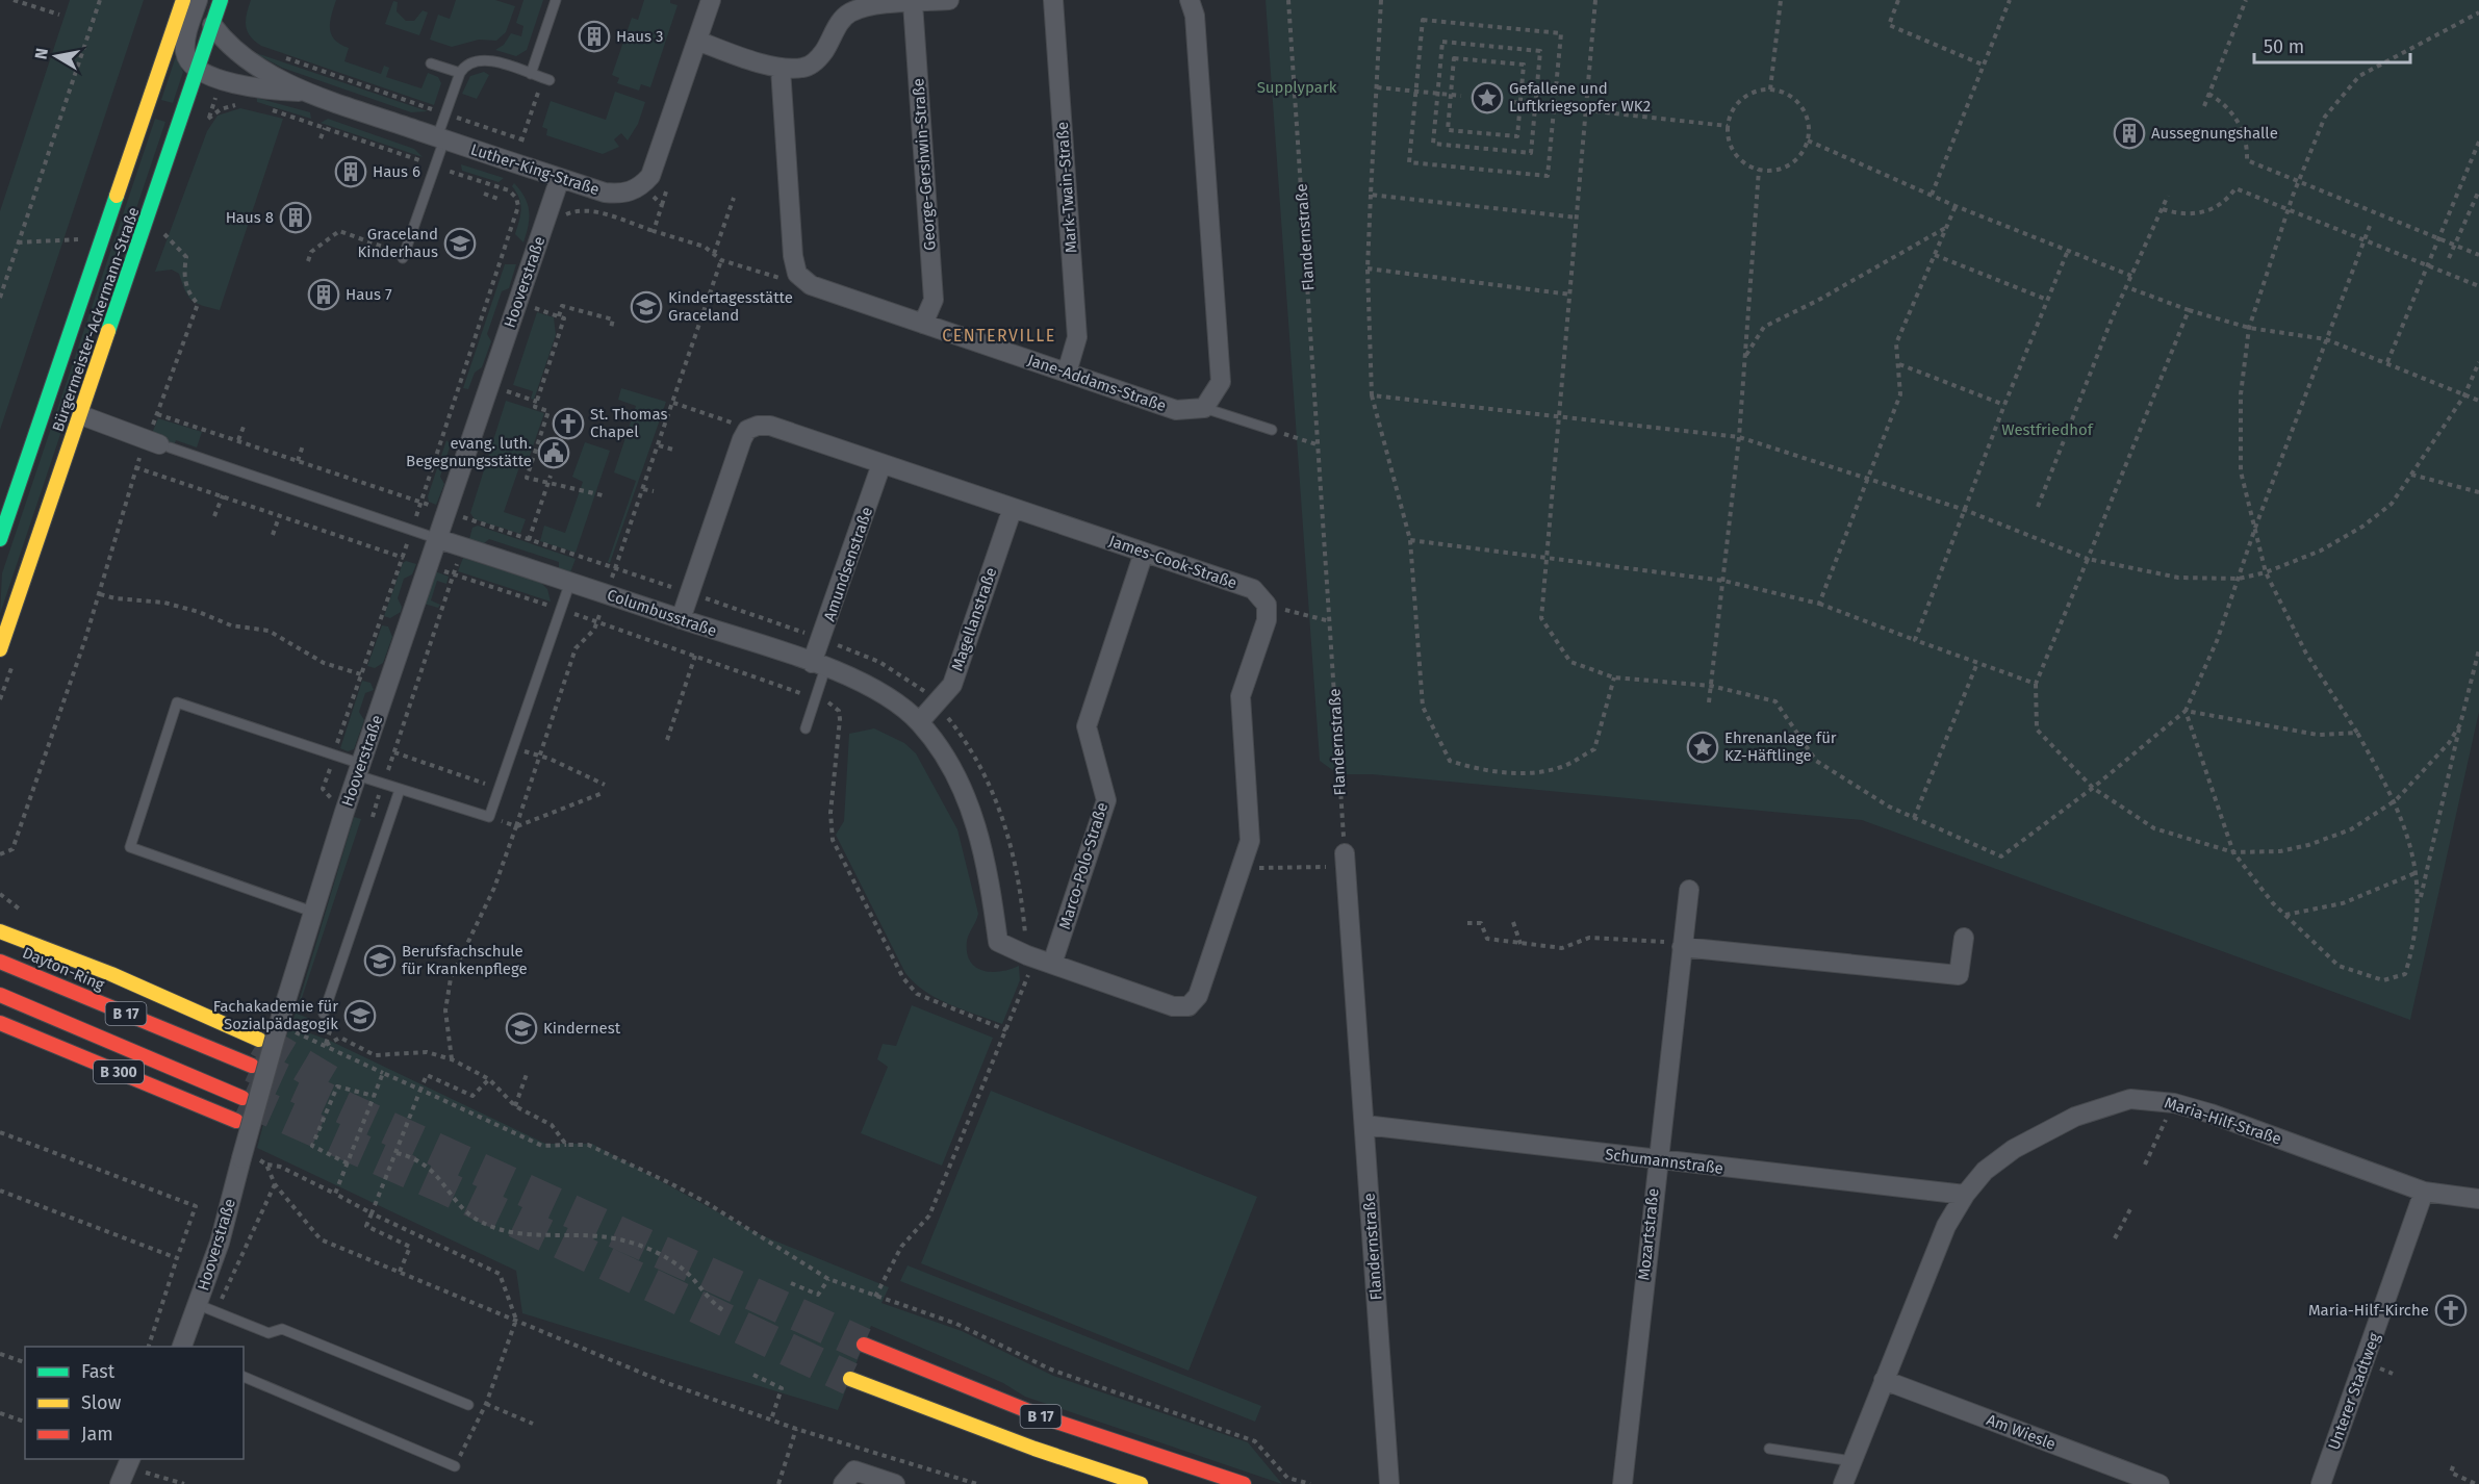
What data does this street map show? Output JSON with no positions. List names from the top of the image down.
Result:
{
  "streets": {
    "main road": [
      "Bürgermeister-Ackermann-Straße",
      "Dayton-Ring",
      "B 17",
      "B 300"
    ],
    "street": [
      "George-Gershwin-Straße",
      "Luther-King-Straße",
      "Mark-Twain-Straße",
      "Flandernstraße",
      "Hooverstraße",
      "Jane-Addams-Straße",
      "James-Cook-Straße",
      "Amundsenstraße",
      "Columbusstraße",
      "Magellanstraße",
      "Marco-Polo-Straße",
      "Maria-Hilf-Straße",
      "Schumannstraße",
      "Mozartstraße",
      "Unterer Stadtweg",
      "Am Wiesle"
    ]
  },
  "crossings": [
    ["George-Gershwin-Straße", "Jane-Addams-Straße"],
    ["Luther-King-Straße", "Hooverstraße"],
    ["Luther-King-Straße", "Bürgermeister-Ackermann-Straße"],
    ["Mark-Twain-Straße", "Jane-Addams-Straße"],
    ["Flandernstraße", "Schumannstraße"],
    ["Hooverstraße", "Columbusstraße"],
    ["Bürgermeister-Ackermann-Straße", "Columbusstraße"],
    ["James-Cook-Straße", "Amundsenstraße"],
    ["James-Cook-Straße", "Magellanstraße"],
    ["James-Cook-Straße", "Marco-Polo-Straße"],
    ["Amundsenstraße", "Columbusstraße"],
    ["Columbusstraße", "Magellanstraße"],
    ["Maria-Hilf-Straße", "Schumannstraße"],
    ["Maria-Hilf-Straße", "Unterer Stadtweg"],
    ["Maria-Hilf-Straße", "Am Wiesle"],
    ["Schumannstraße", "Mozartstraße"]
  ],
  "districts": ["CENTERVILLE"],
  "parks": ["Supplypark", "Westfriedhof"],
  "places": {
    "building": [
      "Haus 3",
      "Aussegnungshalle",
      "Haus 6",
      "Haus 8",
      "Haus 7"
    ],
    "place": ["Gefallene und Luftkriegsopfer WK2", "Ehrenanlage für KZ-Häftlinge"],
    "school or university": [
      "Graceland Kinderhaus",
      "Kindertagesstätte Graceland",
      "Berufsfachschule für Krankenpflege",
      "Fachakademie für Sozialpädagogik",
      "Kindernest"
    ],
    "church": ["St. Thomas Chapel", "Maria-Hilf-Kirche"],
    "public building": ["evang. luth. Begegnungsstätte"]
  },
  "legend": ["Fast", "Slow", "Jam"],
  "scale_bar": "50 m",
  "north": "left"
}
